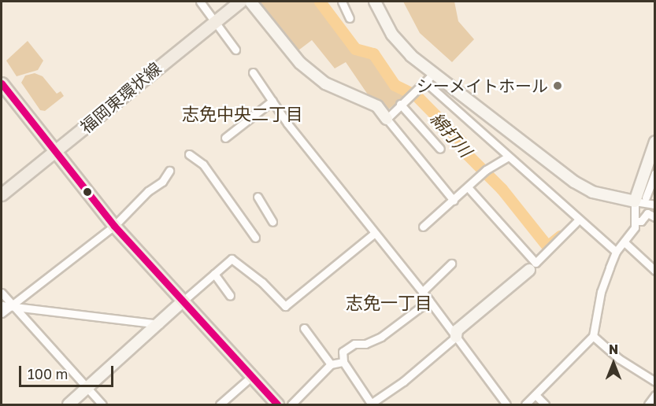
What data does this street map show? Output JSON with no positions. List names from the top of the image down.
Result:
{
  "streets": {
    "main road": ["福岡東環状線"]
  },
  "districts": ["志免中央二丁目", "志免一丁目"],
  "water": ["綿打川"],
  "places": ["シーメイトホール"],
  "scale_bar": "100 m",
  "north": "top"
}
